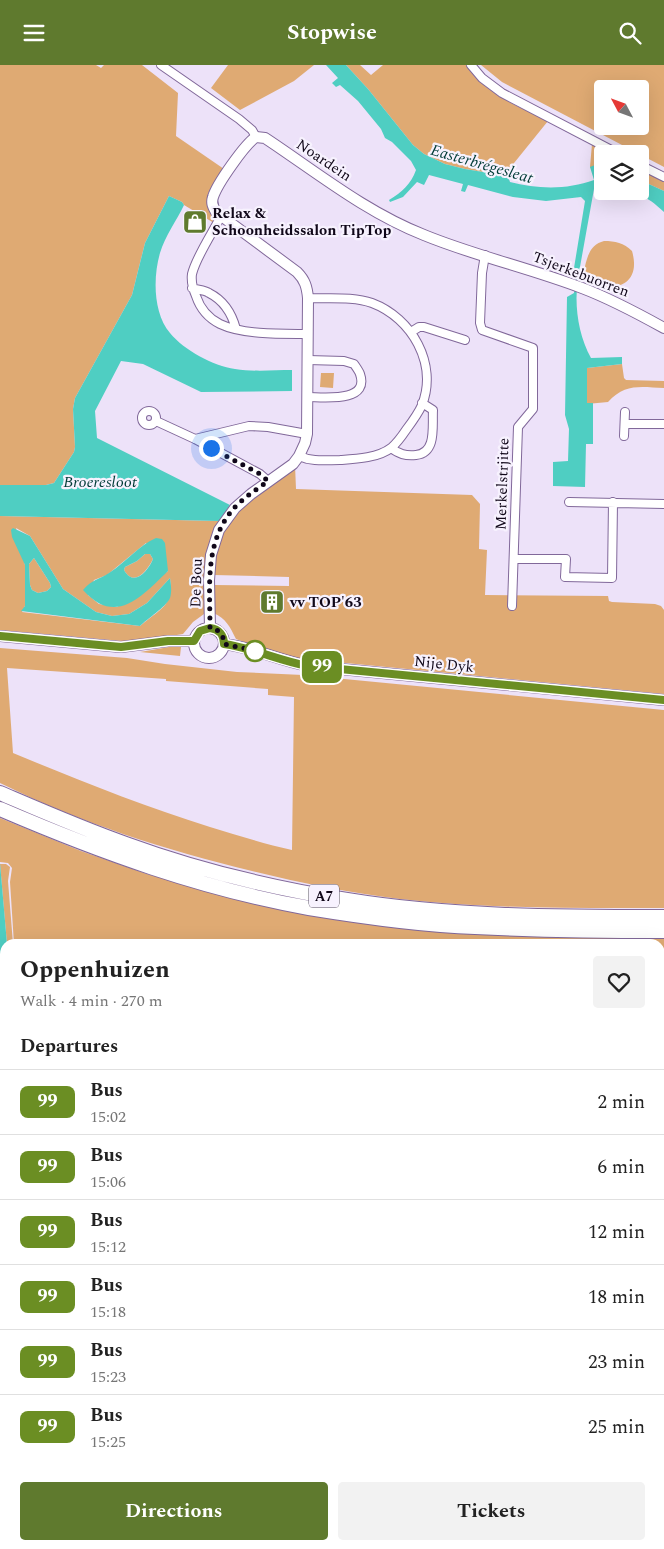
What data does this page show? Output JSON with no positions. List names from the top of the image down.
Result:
{
  "streets": {
    "highway": ["A7"],
    "street": [
      "Noardein",
      "Tsjerkebuorren",
      "Merkelstrjitte",
      "De Bou",
      "Nije Dyk"
    ]
  },
  "crossings": [
    ["Noardein", "Tsjerkebuorren"],
    ["Noardein", "Merkelstrjitte"],
    ["Tsjerkebuorren", "Merkelstrjitte"],
    ["De Bou", "Nije Dyk"]
  ],
  "water": ["Easterbrégesleat", "Broeresloot"],
  "places": {
    "shop": ["Relax & Schoonheidssalon TipTop"],
    "building": ["vv TOP'63"]
  },
  "lines": ["bus line 99"],
  "north": "top left",
  "page": {
    "header": "Stopwise",
    "on_map": "99",
    "heading": [
      ["Oppenhuizen", "Walk · 4 min · 270 m"],
      "Departures"
    ],
    "list": [
      {
        "mark": "99",
        "name": "Bus",
        "note": "15:02",
        "value": "2 min"
      },
      {
        "mark": "99",
        "name": "Bus",
        "note": "15:06",
        "value": "6 min"
      },
      {
        "mark": "99",
        "name": "Bus",
        "note": "15:12",
        "value": "12 min"
      },
      {
        "mark": "99",
        "name": "Bus",
        "note": "15:18",
        "value": "18 min"
      },
      {
        "mark": "99",
        "name": "Bus",
        "note": "15:23",
        "value": "23 min"
      },
      {
        "mark": "99",
        "name": "Bus",
        "note": "15:25",
        "value": "25 min"
      }
    ],
    "buttons": ["Directions", "Tickets"]
  }
}
